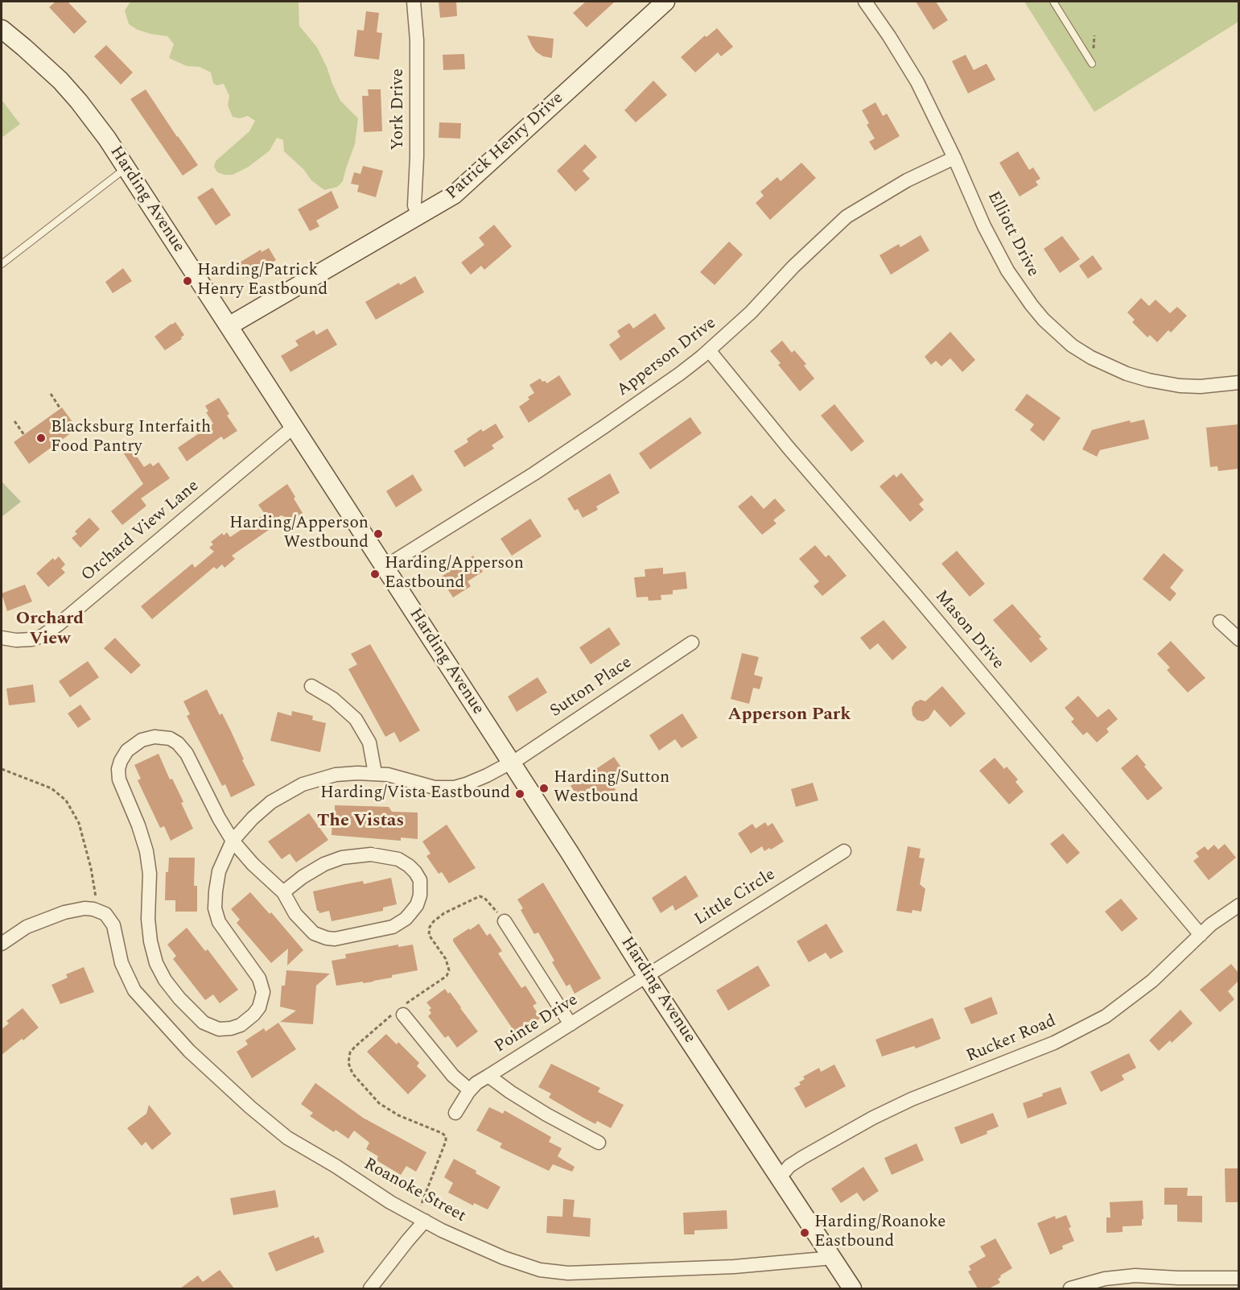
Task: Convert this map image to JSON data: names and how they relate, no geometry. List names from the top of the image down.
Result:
{
  "streets": {
    "main road": ["Patrick Henry Drive", "Harding Avenue"],
    "street": [
      "York Drive",
      "Elliott Drive",
      "Apperson Drive",
      "Orchard View Lane",
      "Mason Drive",
      "Sutton Place",
      "Little Circle",
      "Pointe Drive",
      "Rucker Road",
      "Roanoke Street"
    ]
  },
  "crossings": [
    ["York Drive", "Patrick Henry Drive"],
    ["Patrick Henry Drive", "Harding Avenue"],
    ["Harding Avenue", "Apperson Drive"],
    ["Harding Avenue", "Orchard View Lane"],
    ["Harding Avenue", "Sutton Place"],
    ["Harding Avenue", "Little Circle"],
    ["Harding Avenue", "Pointe Drive"],
    ["Harding Avenue", "Rucker Road"],
    ["Harding Avenue", "Roanoke Street"],
    ["Elliott Drive", "Apperson Drive"],
    ["Apperson Drive", "Mason Drive"],
    ["Mason Drive", "Rucker Road"],
    ["Little Circle", "Pointe Drive"]
  ],
  "districts": ["Orchard View", "Apperson Park", "The Vistas"],
  "places": [
    "Harding/Patrick Henry Eastbound",
    "Blacksburg Interfaith Food Pantry",
    "Harding/Apperson Westbound",
    "Harding/Apperson Eastbound",
    "Harding/Sutton Westbound",
    "Harding/Vista Eastbound",
    "Harding/Roanoke Eastbound"
  ]
}
